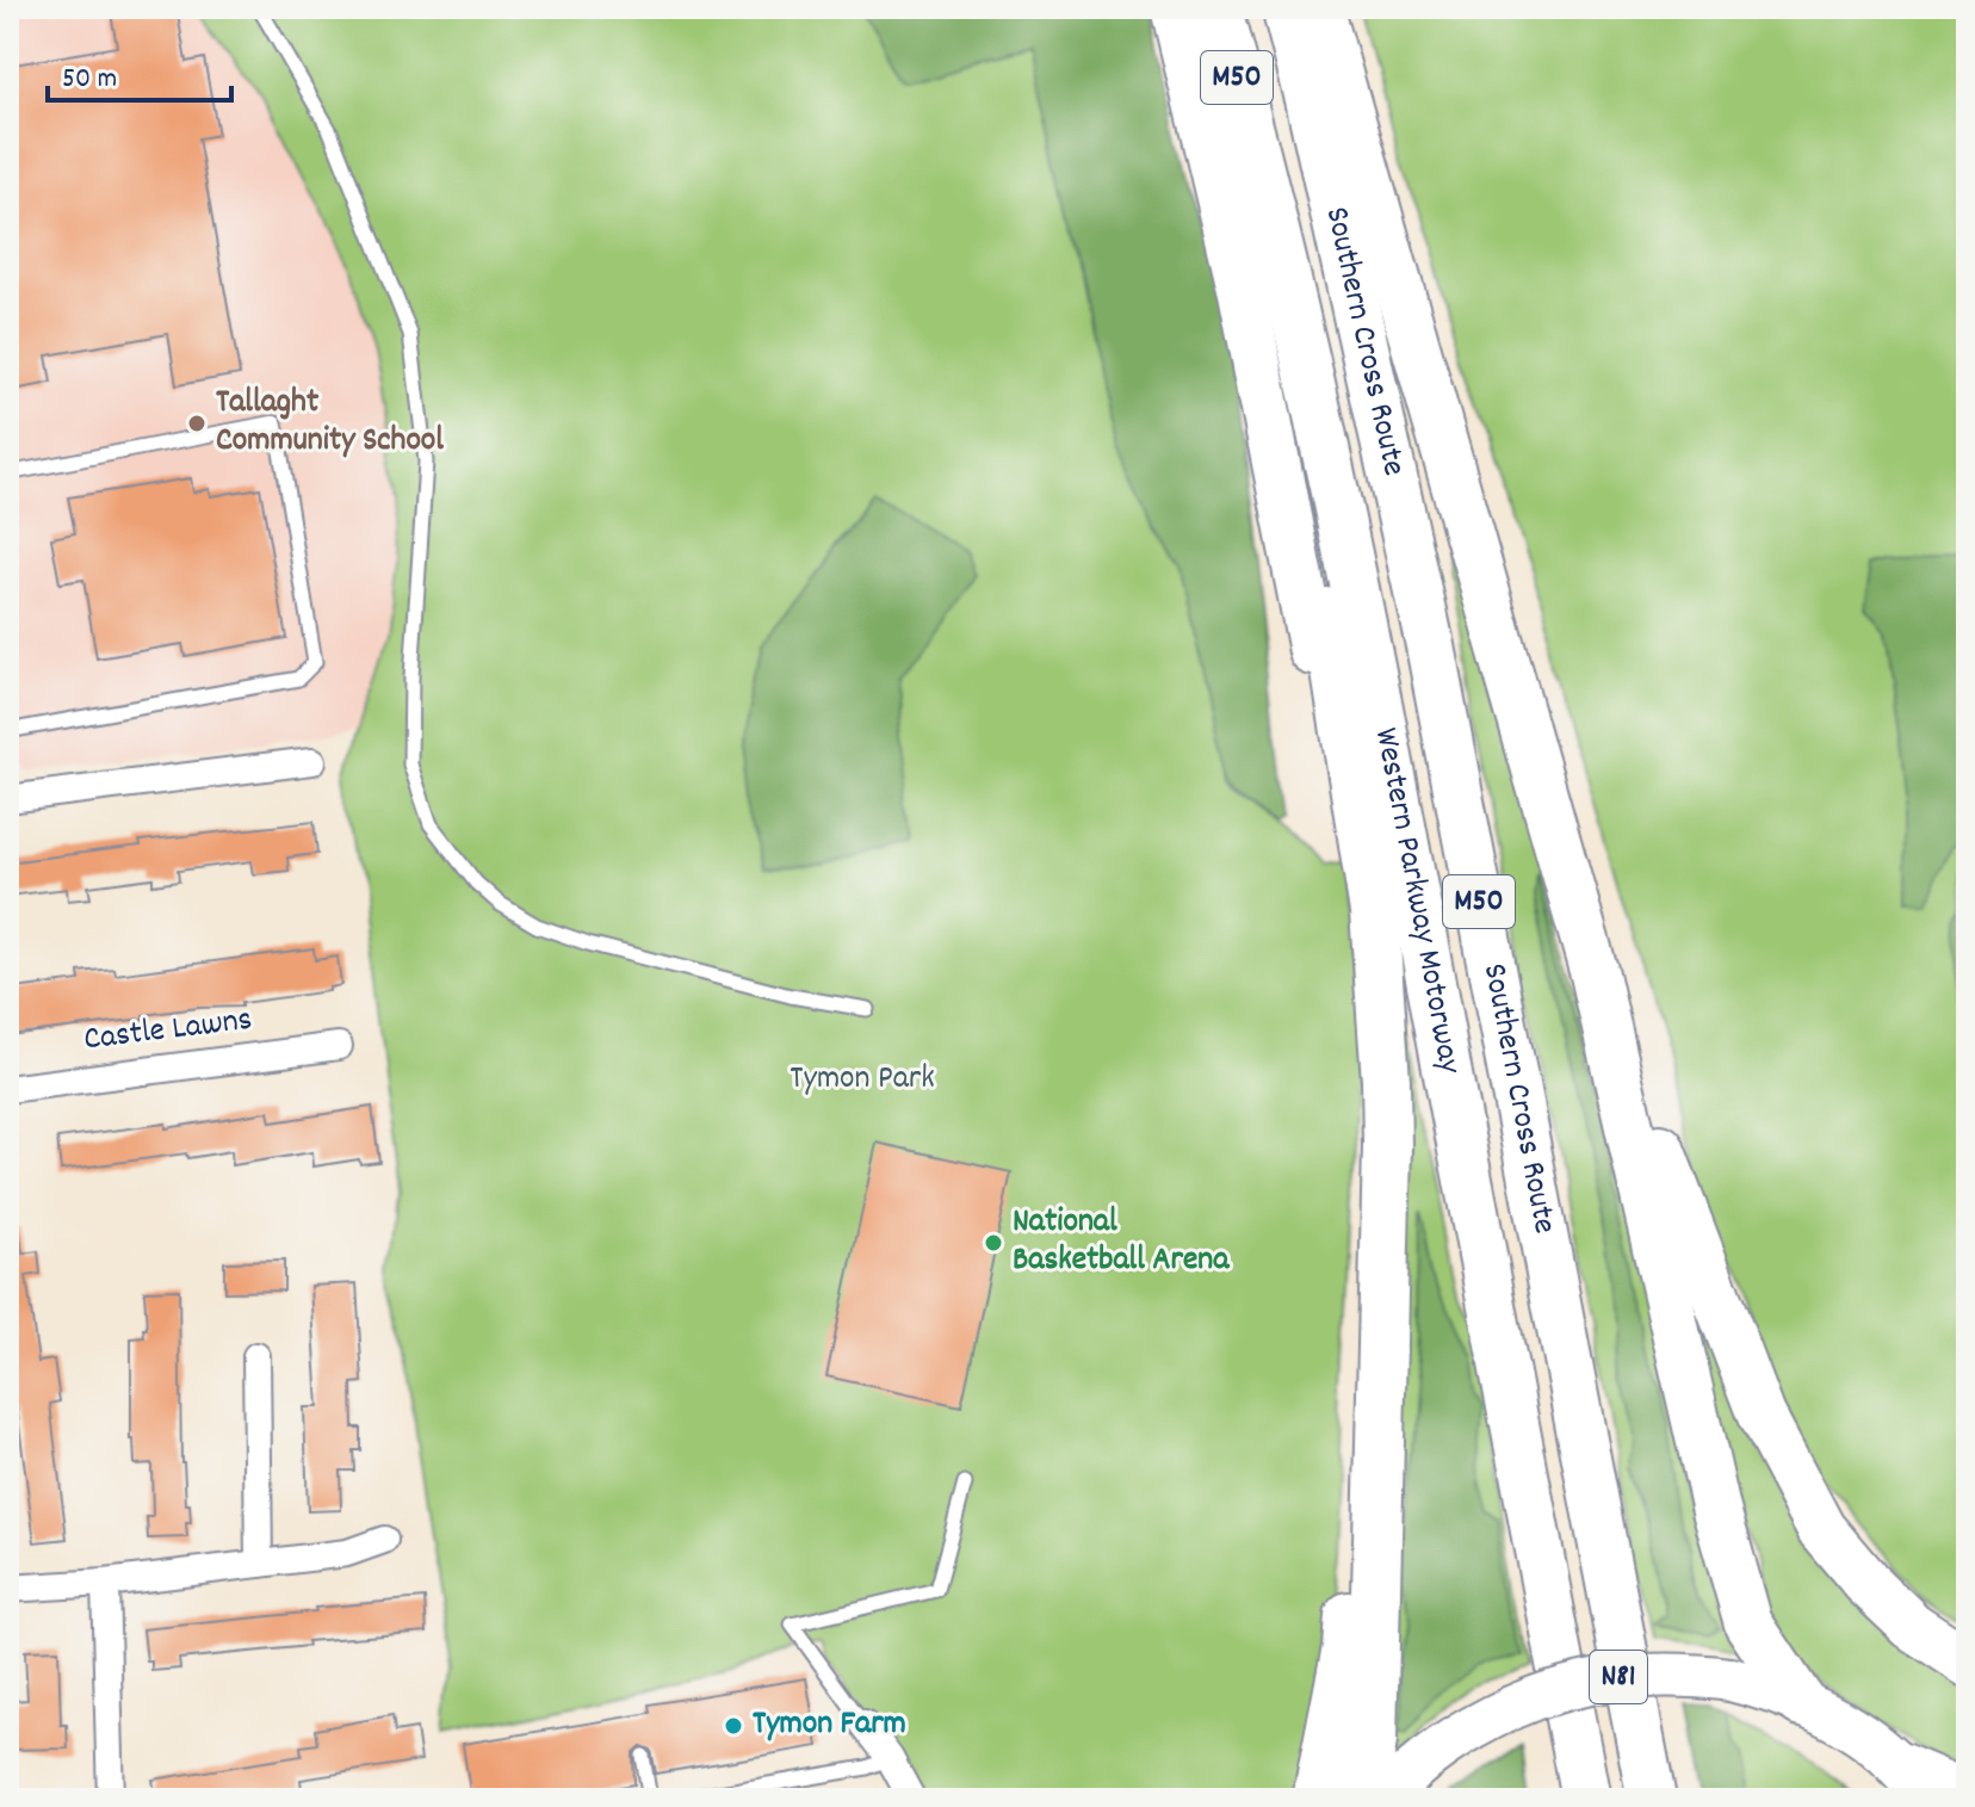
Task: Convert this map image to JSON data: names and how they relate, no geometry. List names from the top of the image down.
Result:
{
  "streets": {
    "highway": ["M50", "Southern Cross Route", "Western Parkway Motorway"],
    "main road": ["N81"],
    "street": ["Castle Lawns"]
  },
  "crossings": [
    ["M50", "Western Parkway Motorway"]
  ],
  "parks": ["Tymon Park"],
  "places": ["Tallaght Community School", "National Basketball Arena", "Tymon Farm"],
  "scale_bar": "50 m"
}
